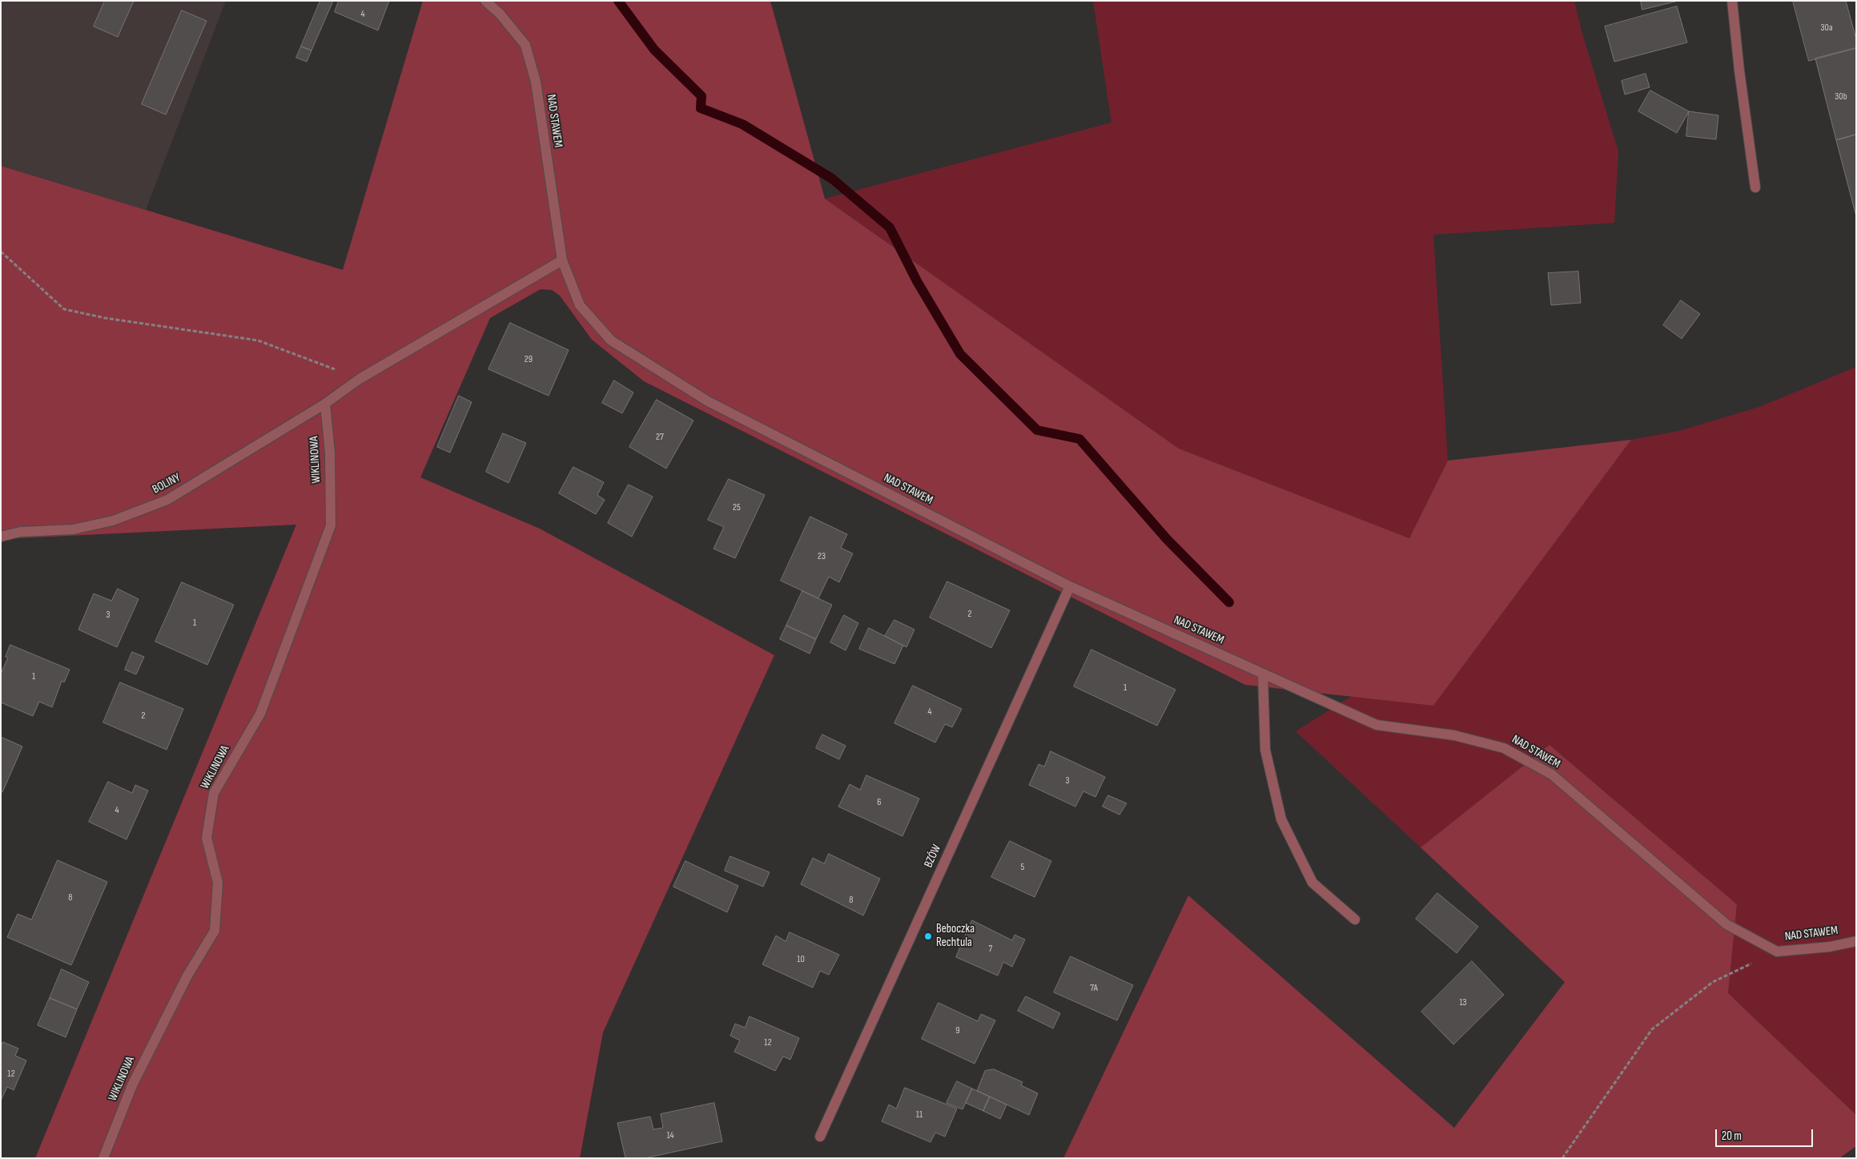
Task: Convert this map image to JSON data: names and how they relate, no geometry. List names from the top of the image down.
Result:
{
  "streets": {
    "street": [
      "NAD STAWEM",
      "WIKLINOWA",
      "BOLINY",
      "BZÓW"
    ]
  },
  "crossings": [
    ["NAD STAWEM", "BZÓW"],
    ["WIKLINOWA", "BOLINY"]
  ],
  "places": ["Beboczka Rechtula"],
  "house_numbers": [
    "4",
    "30a",
    "30b",
    "29",
    "27",
    "25",
    "23",
    "2",
    "3",
    "1",
    "1",
    "1",
    "4",
    "2",
    "3",
    "6",
    "4",
    "5",
    "8",
    "8",
    "7",
    "10",
    "7A",
    "13",
    "9",
    "12",
    "12",
    "11",
    "14"
  ],
  "scale_bar": "20 m"
}
